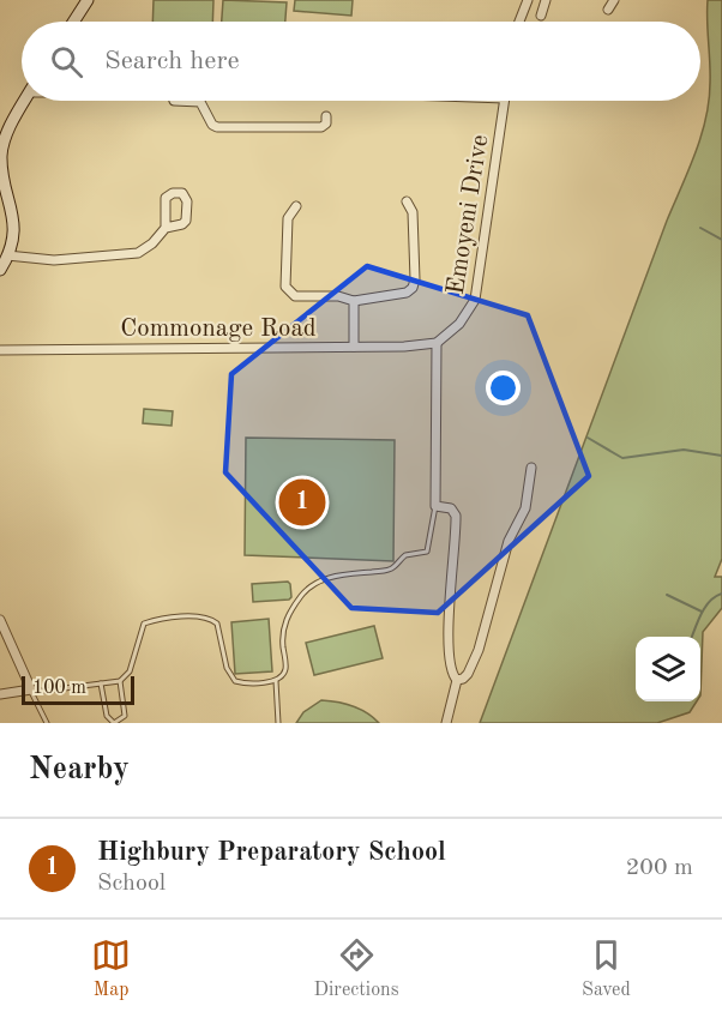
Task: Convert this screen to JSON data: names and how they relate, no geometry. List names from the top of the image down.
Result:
{
  "streets": {
    "street": ["Emoyeni Drive", "Commonage Road"]
  },
  "crossings": [
    ["Emoyeni Drive", "Commonage Road"]
  ],
  "scale_bar": "100 m",
  "page": {
    "search": "Search here",
    "pins": "1",
    "scale": "100 m",
    "heading": "Nearby",
    "list": [
      {
        "mark": "1",
        "name": "Highbury Preparatory School",
        "note": "School",
        "value": "200 m"
      }
    ],
    "nav": ["Map", "Directions", "Saved"]
  }
}
